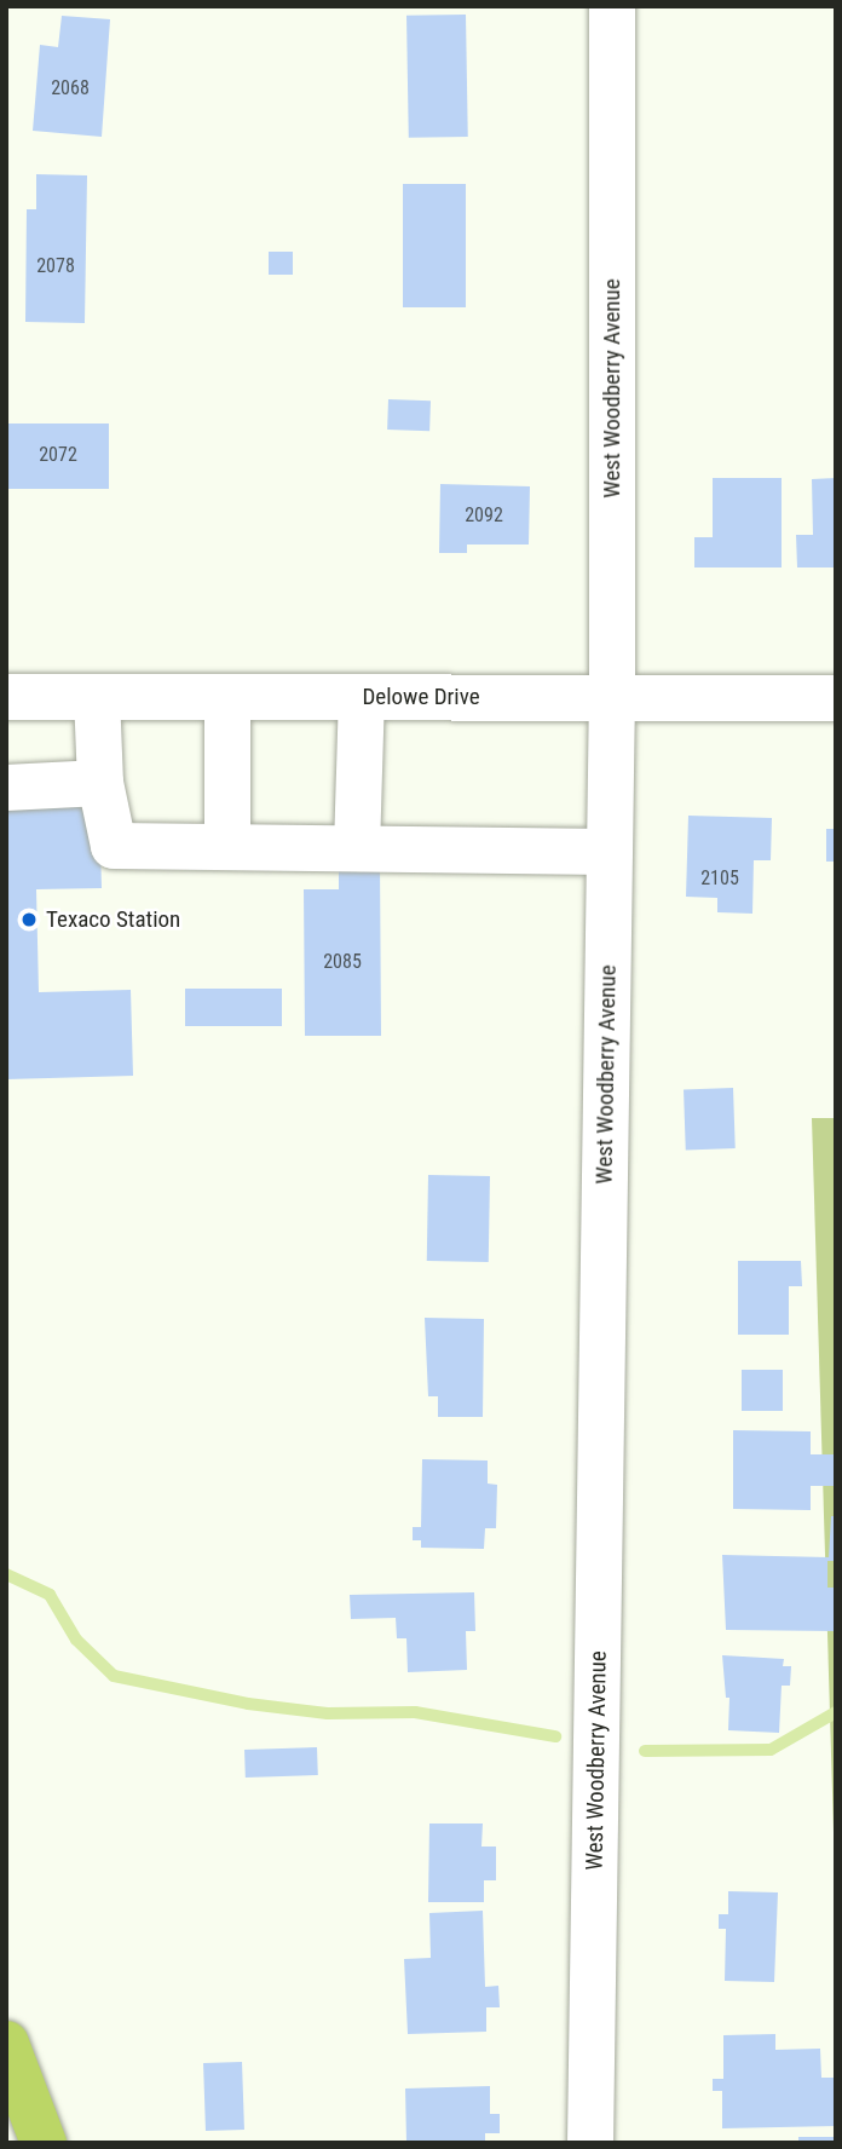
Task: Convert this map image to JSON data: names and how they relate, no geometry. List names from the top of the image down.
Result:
{
  "streets": {
    "street": ["West Woodberry Avenue", "Delowe Drive"]
  },
  "crossings": [
    ["West Woodberry Avenue", "Delowe Drive"]
  ],
  "places": ["Texaco Station"],
  "house_numbers": [
    "2068",
    "2078",
    "2072",
    "2092",
    "2105",
    "2085"
  ]
}
